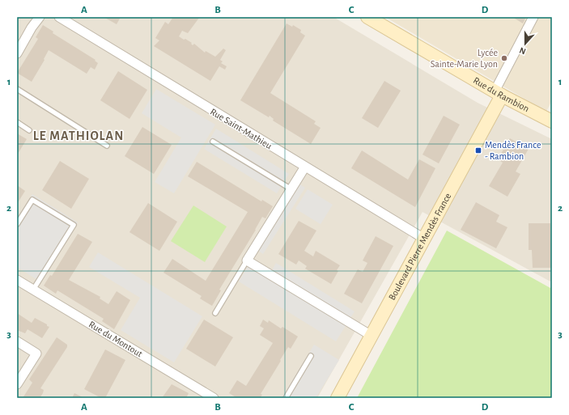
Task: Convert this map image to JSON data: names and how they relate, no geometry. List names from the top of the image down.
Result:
{
  "streets": {
    "street": [
      "Rue du Rambion",
      "Rue Saint-Mathieu",
      "Boulevard Pierre Mendès France",
      "Rue du Montout"
    ]
  },
  "crossings": [
    ["Rue du Rambion", "Boulevard Pierre Mendès France"],
    ["Rue Saint-Mathieu", "Boulevard Pierre Mendès France"]
  ],
  "districts": ["LE MATHIOLAN"],
  "places": {
    "other": ["Lycée Sainte-Marie Lyon"],
    "transit": ["Mendès France - Rambion"]
  },
  "north": "bottom",
  "grid": {
    "columns": [
      "A",
      "B",
      "C",
      "D"
    ],
    "rows": ["1", "2", "3"]
  }
}
